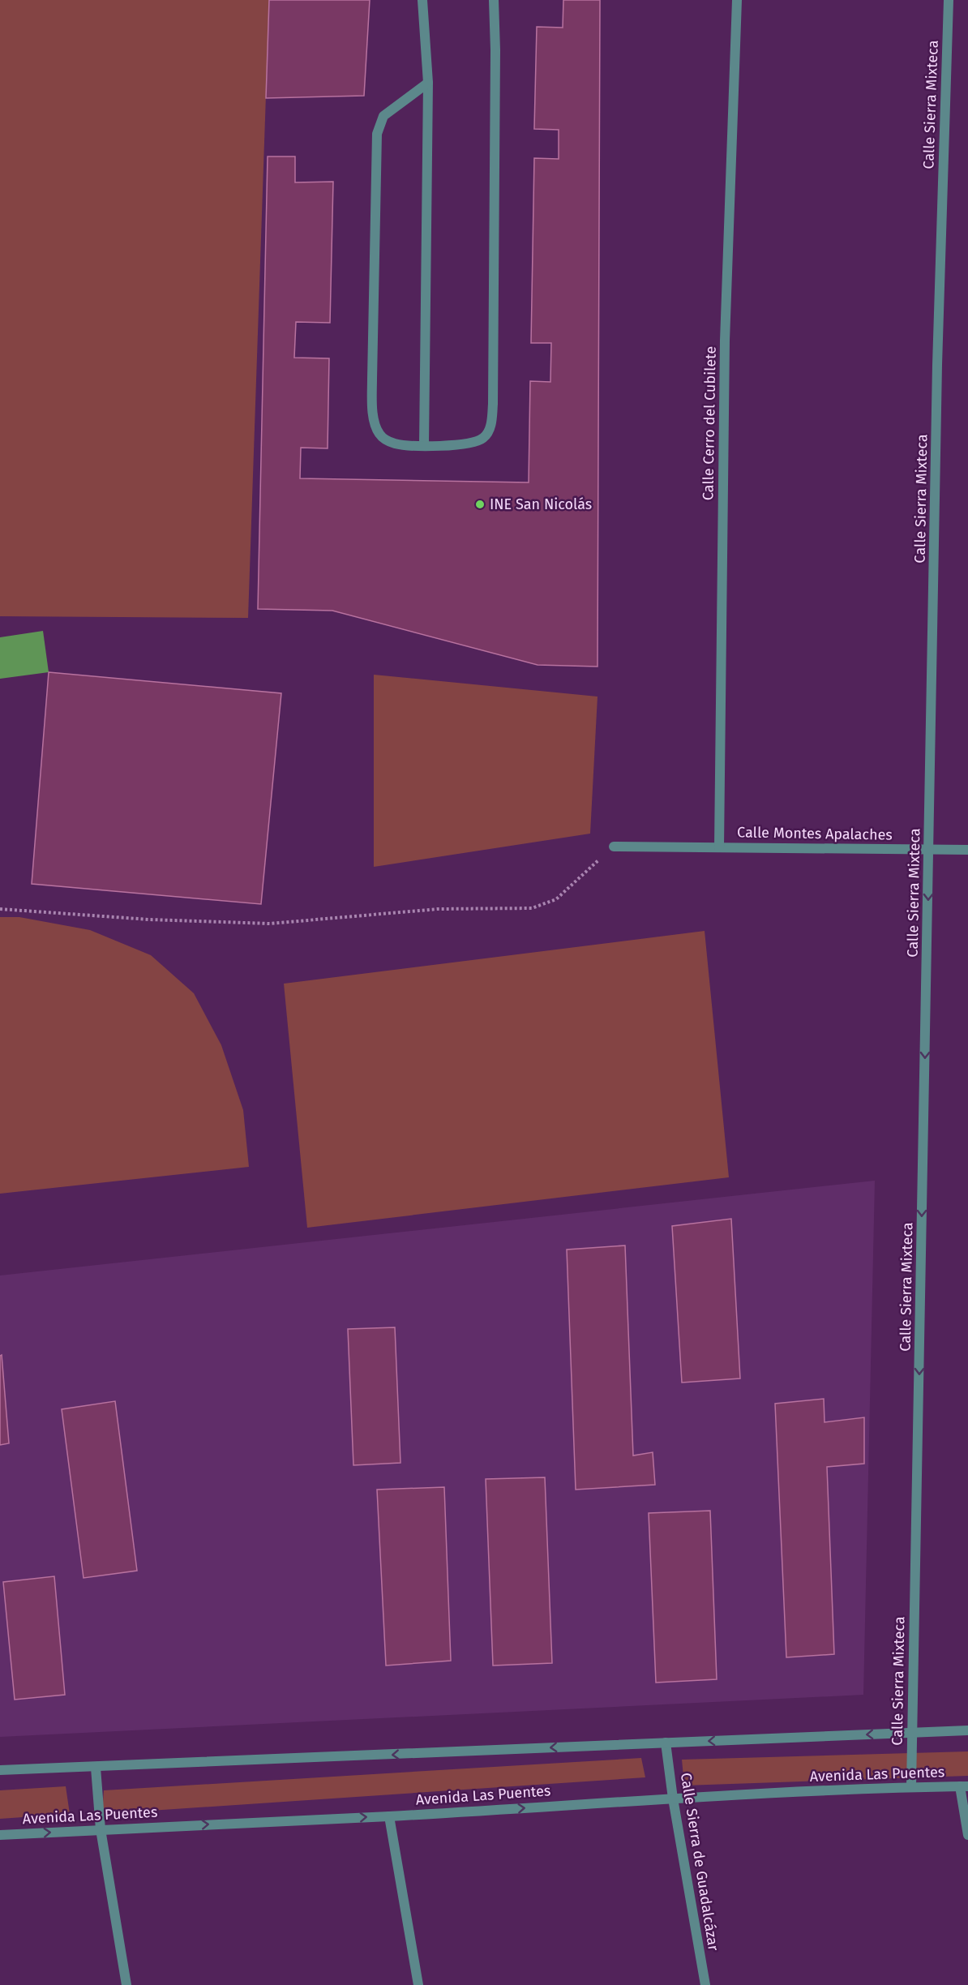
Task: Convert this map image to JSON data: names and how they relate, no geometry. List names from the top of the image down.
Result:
{
  "streets": {
    "street": [
      "Calle Sierra Mixteca",
      "Calle Cerro del Cubilete",
      "Calle Montes Apalaches",
      "Avenida Las Puentes",
      "Calle Sierra de Guadalcázar"
    ]
  },
  "crossings": [
    ["Calle Sierra Mixteca", "Calle Montes Apalaches"],
    ["Calle Sierra Mixteca", "Avenida Las Puentes"],
    ["Calle Cerro del Cubilete", "Calle Montes Apalaches"],
    ["Avenida Las Puentes", "Calle Sierra de Guadalcázar"]
  ],
  "one_way": ["Calle Sierra Mixteca"],
  "places": ["INE San Nicolás"]
}
